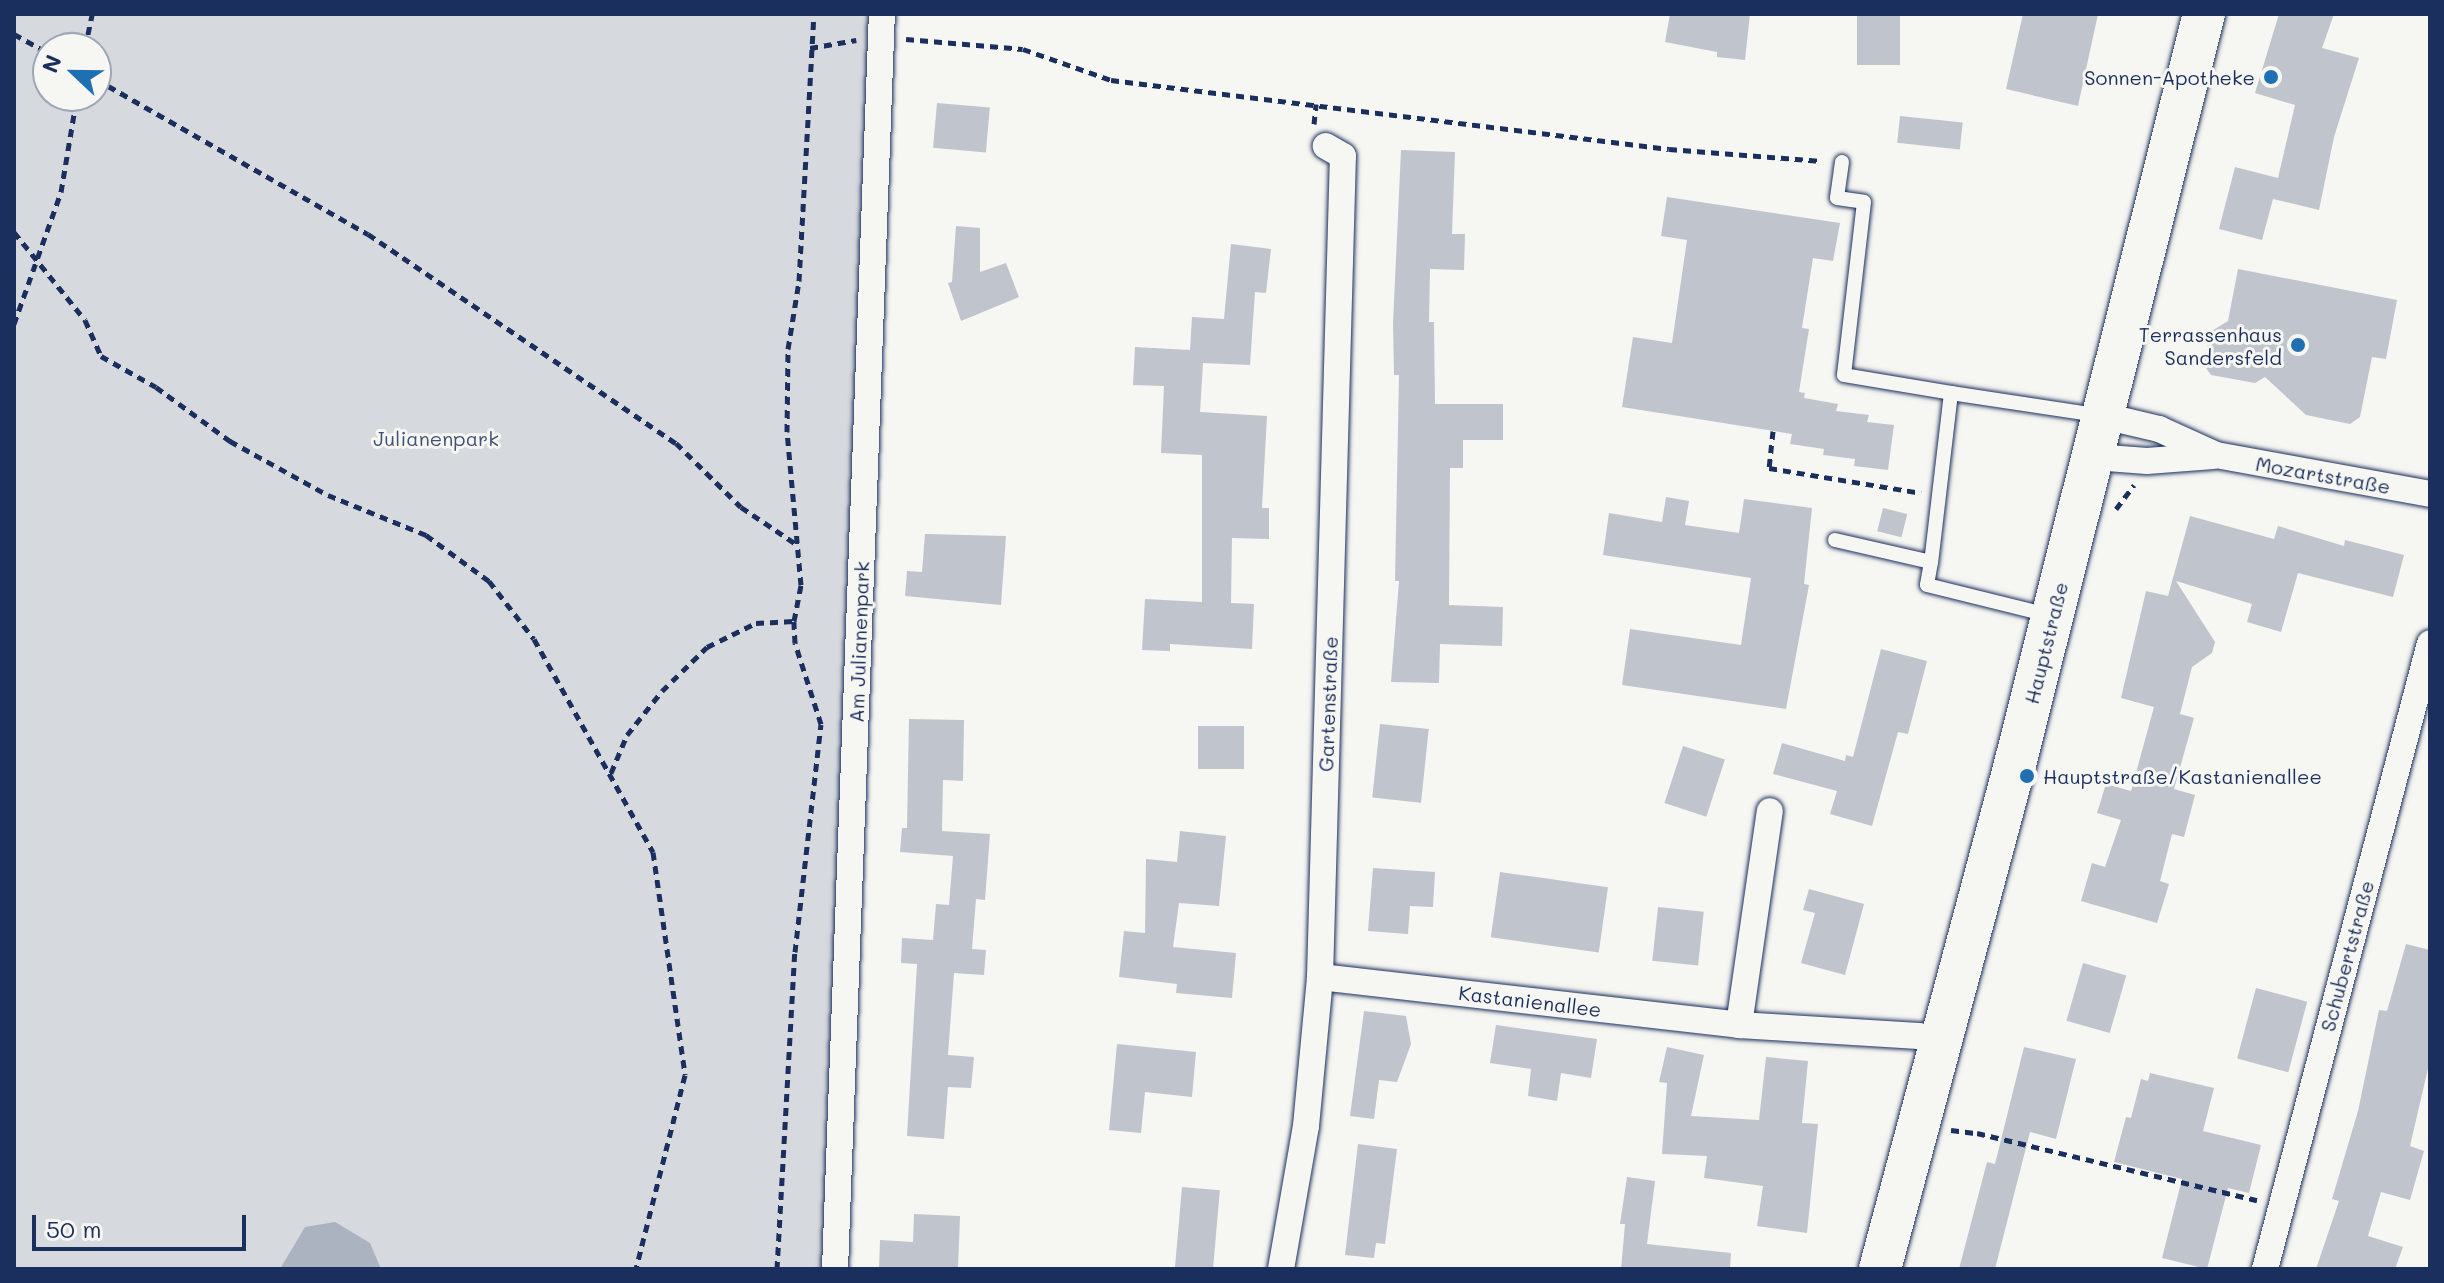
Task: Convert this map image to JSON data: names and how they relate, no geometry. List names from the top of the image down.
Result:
{
  "streets": {
    "main road": ["Hauptstraße"],
    "street": [
      "Mozartstraße",
      "Am Julianenpark",
      "Gartenstraße",
      "Schubertstraße",
      "Kastanienallee"
    ]
  },
  "crossings": [
    ["Mozartstraße", "Hauptstraße"],
    ["Hauptstraße", "Kastanienallee"],
    ["Gartenstraße", "Kastanienallee"]
  ],
  "parks": ["Julianenpark"],
  "places": ["Sonnen-Apotheke", "Terrassenhaus Sandersfeld", "Hauptstraße/Kastanienallee"],
  "scale_bar": "50 m",
  "north": "left"
}
